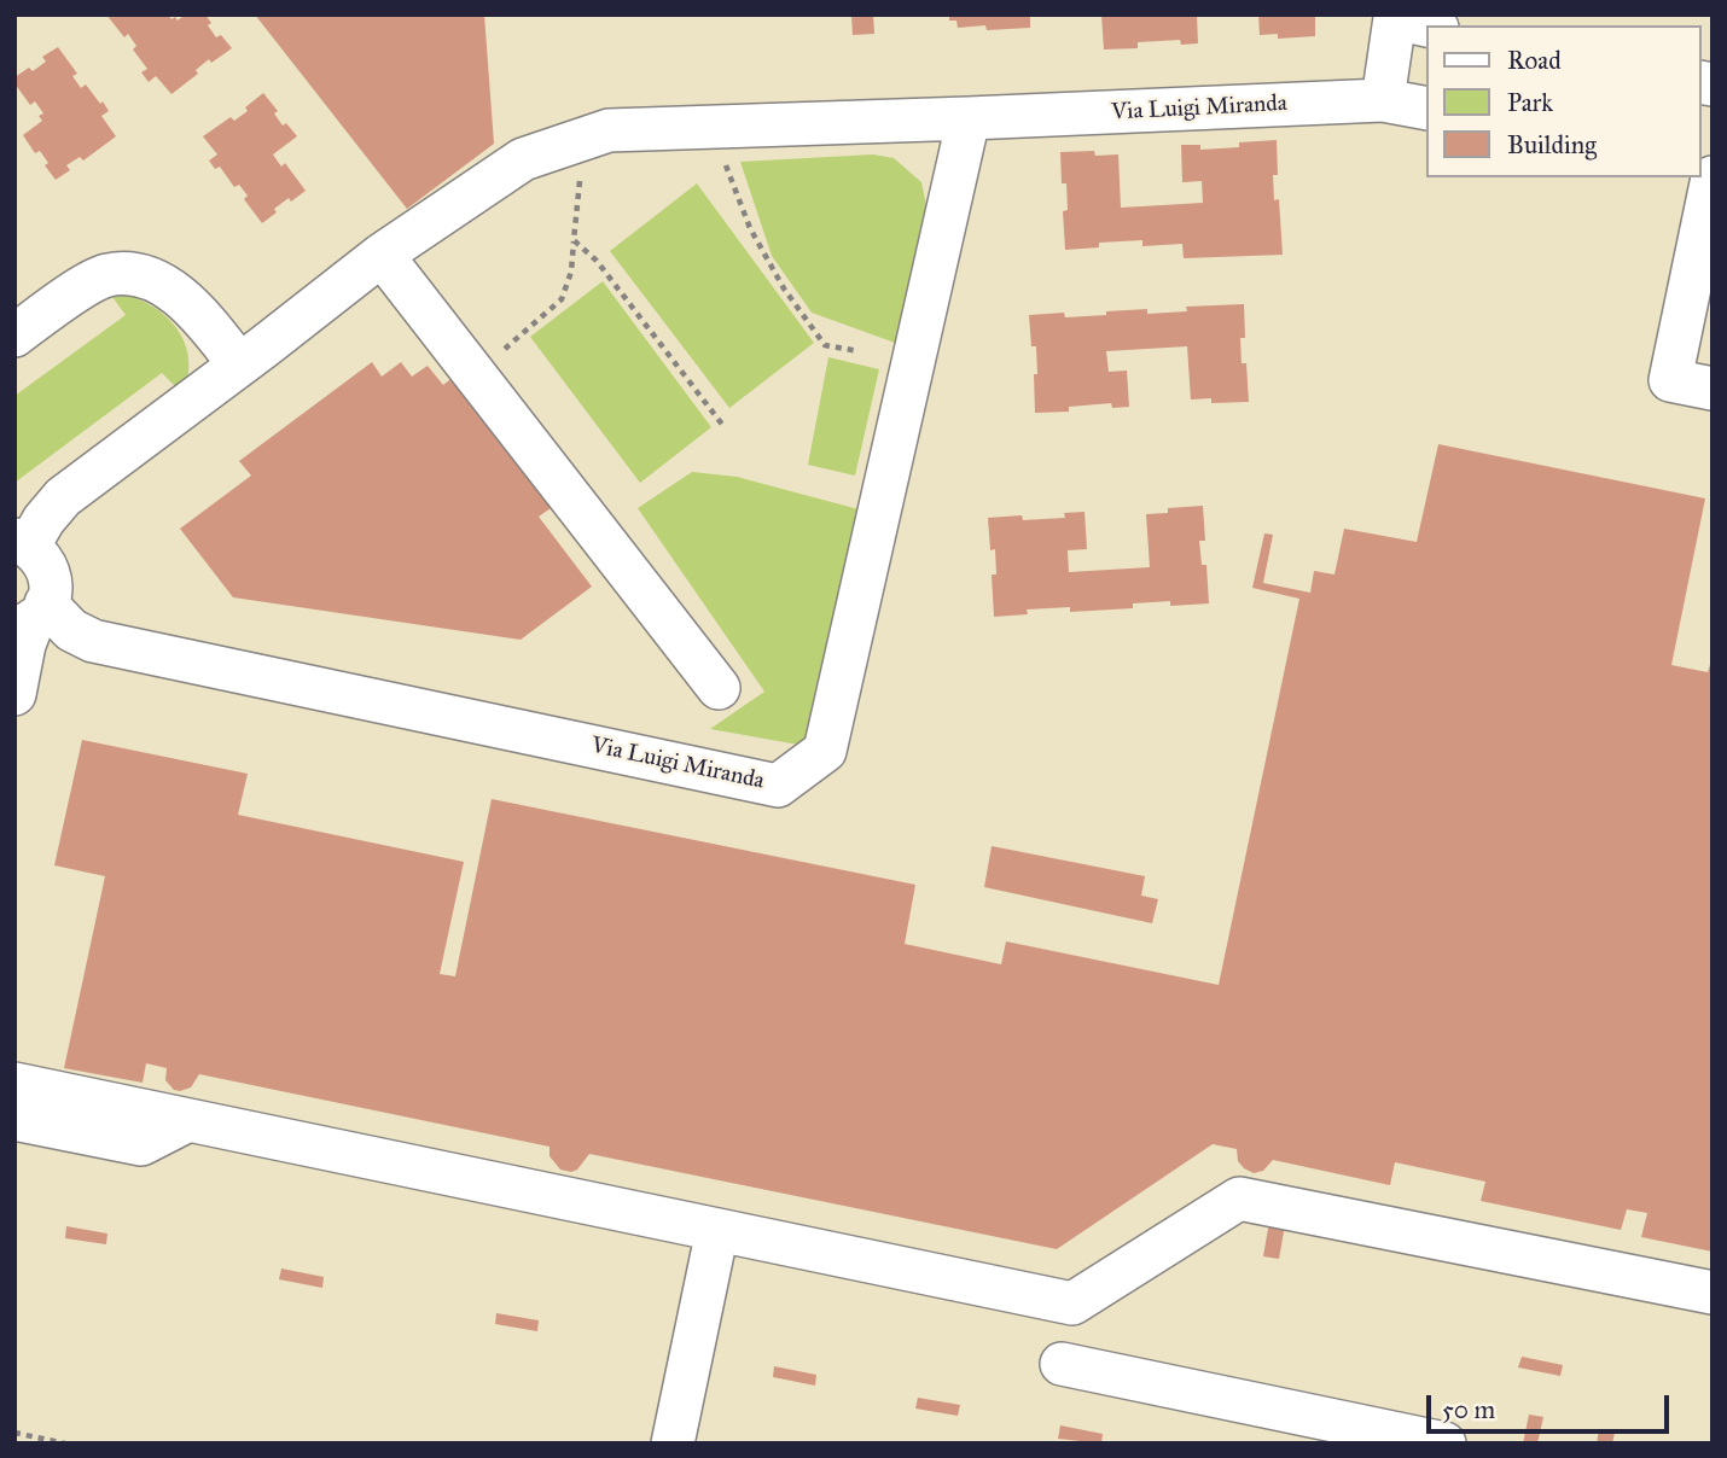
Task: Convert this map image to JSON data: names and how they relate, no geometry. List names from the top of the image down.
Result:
{
  "streets": {
    "street": ["Via Luigi Miranda"]
  },
  "legend": ["Road", "Park", "Building"],
  "scale_bar": "50 m"
}
